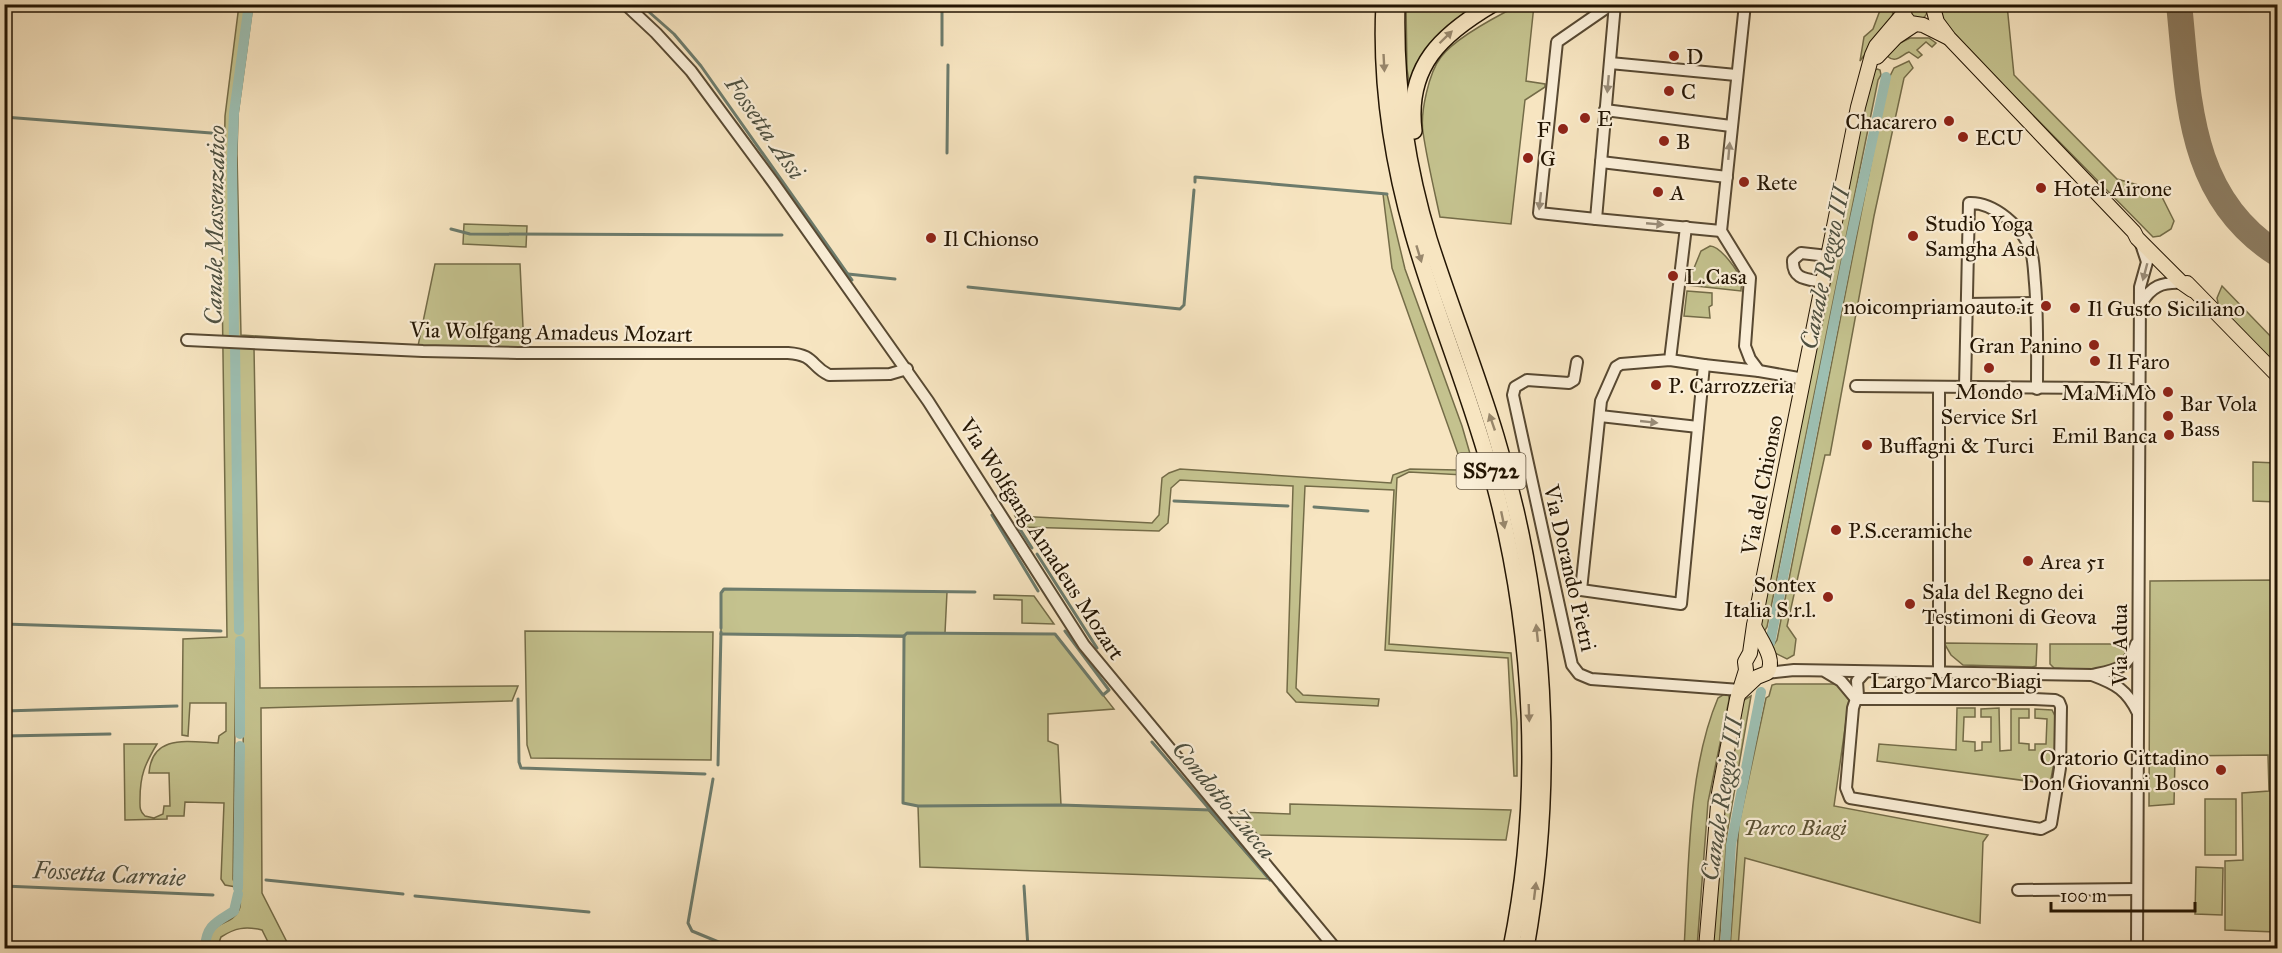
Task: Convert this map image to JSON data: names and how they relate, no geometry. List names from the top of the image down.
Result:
{
  "streets": {
    "highway": ["SS722"],
    "main road": ["Via del Chionso"],
    "street": [
      "Via Wolfgang Amadeus Mozart",
      "Via Dorando Pietri",
      "Via Adua",
      "Largo Marco Biagi"
    ]
  },
  "water": [
    "Fossetta Assi",
    "Canale Massenzatico",
    "Canale Reggio III",
    "Condotto Zucca",
    "Fossetta Carraie"
  ],
  "parks": ["Parco Biagi"],
  "places": [
    "D",
    "C",
    "E",
    "Chacarero",
    "F",
    "ECU",
    "B",
    "G",
    "Rete",
    "Hotel Airone",
    "A",
    "Studio Yoga Samgha Asd",
    "Il Chionso",
    "L.Casa",
    "noicompriamoauto.it",
    "Il Gusto Siciliano",
    "Gran Panino",
    "Il Faro",
    "Mondo Service Srl",
    "P. Carrozzeria",
    "MaMiMò",
    "Bar Vola Bass",
    "Emil Banca",
    "Buffagni & Turci",
    "P.S.ceramiche",
    "Area 51",
    "Sontex Italia S.r.l.",
    "Sala del Regno dei Testimoni di Geova",
    "Oratorio Cittadino Don Giovanni Bosco"
  ],
  "scale_bar": "100 m"
}
